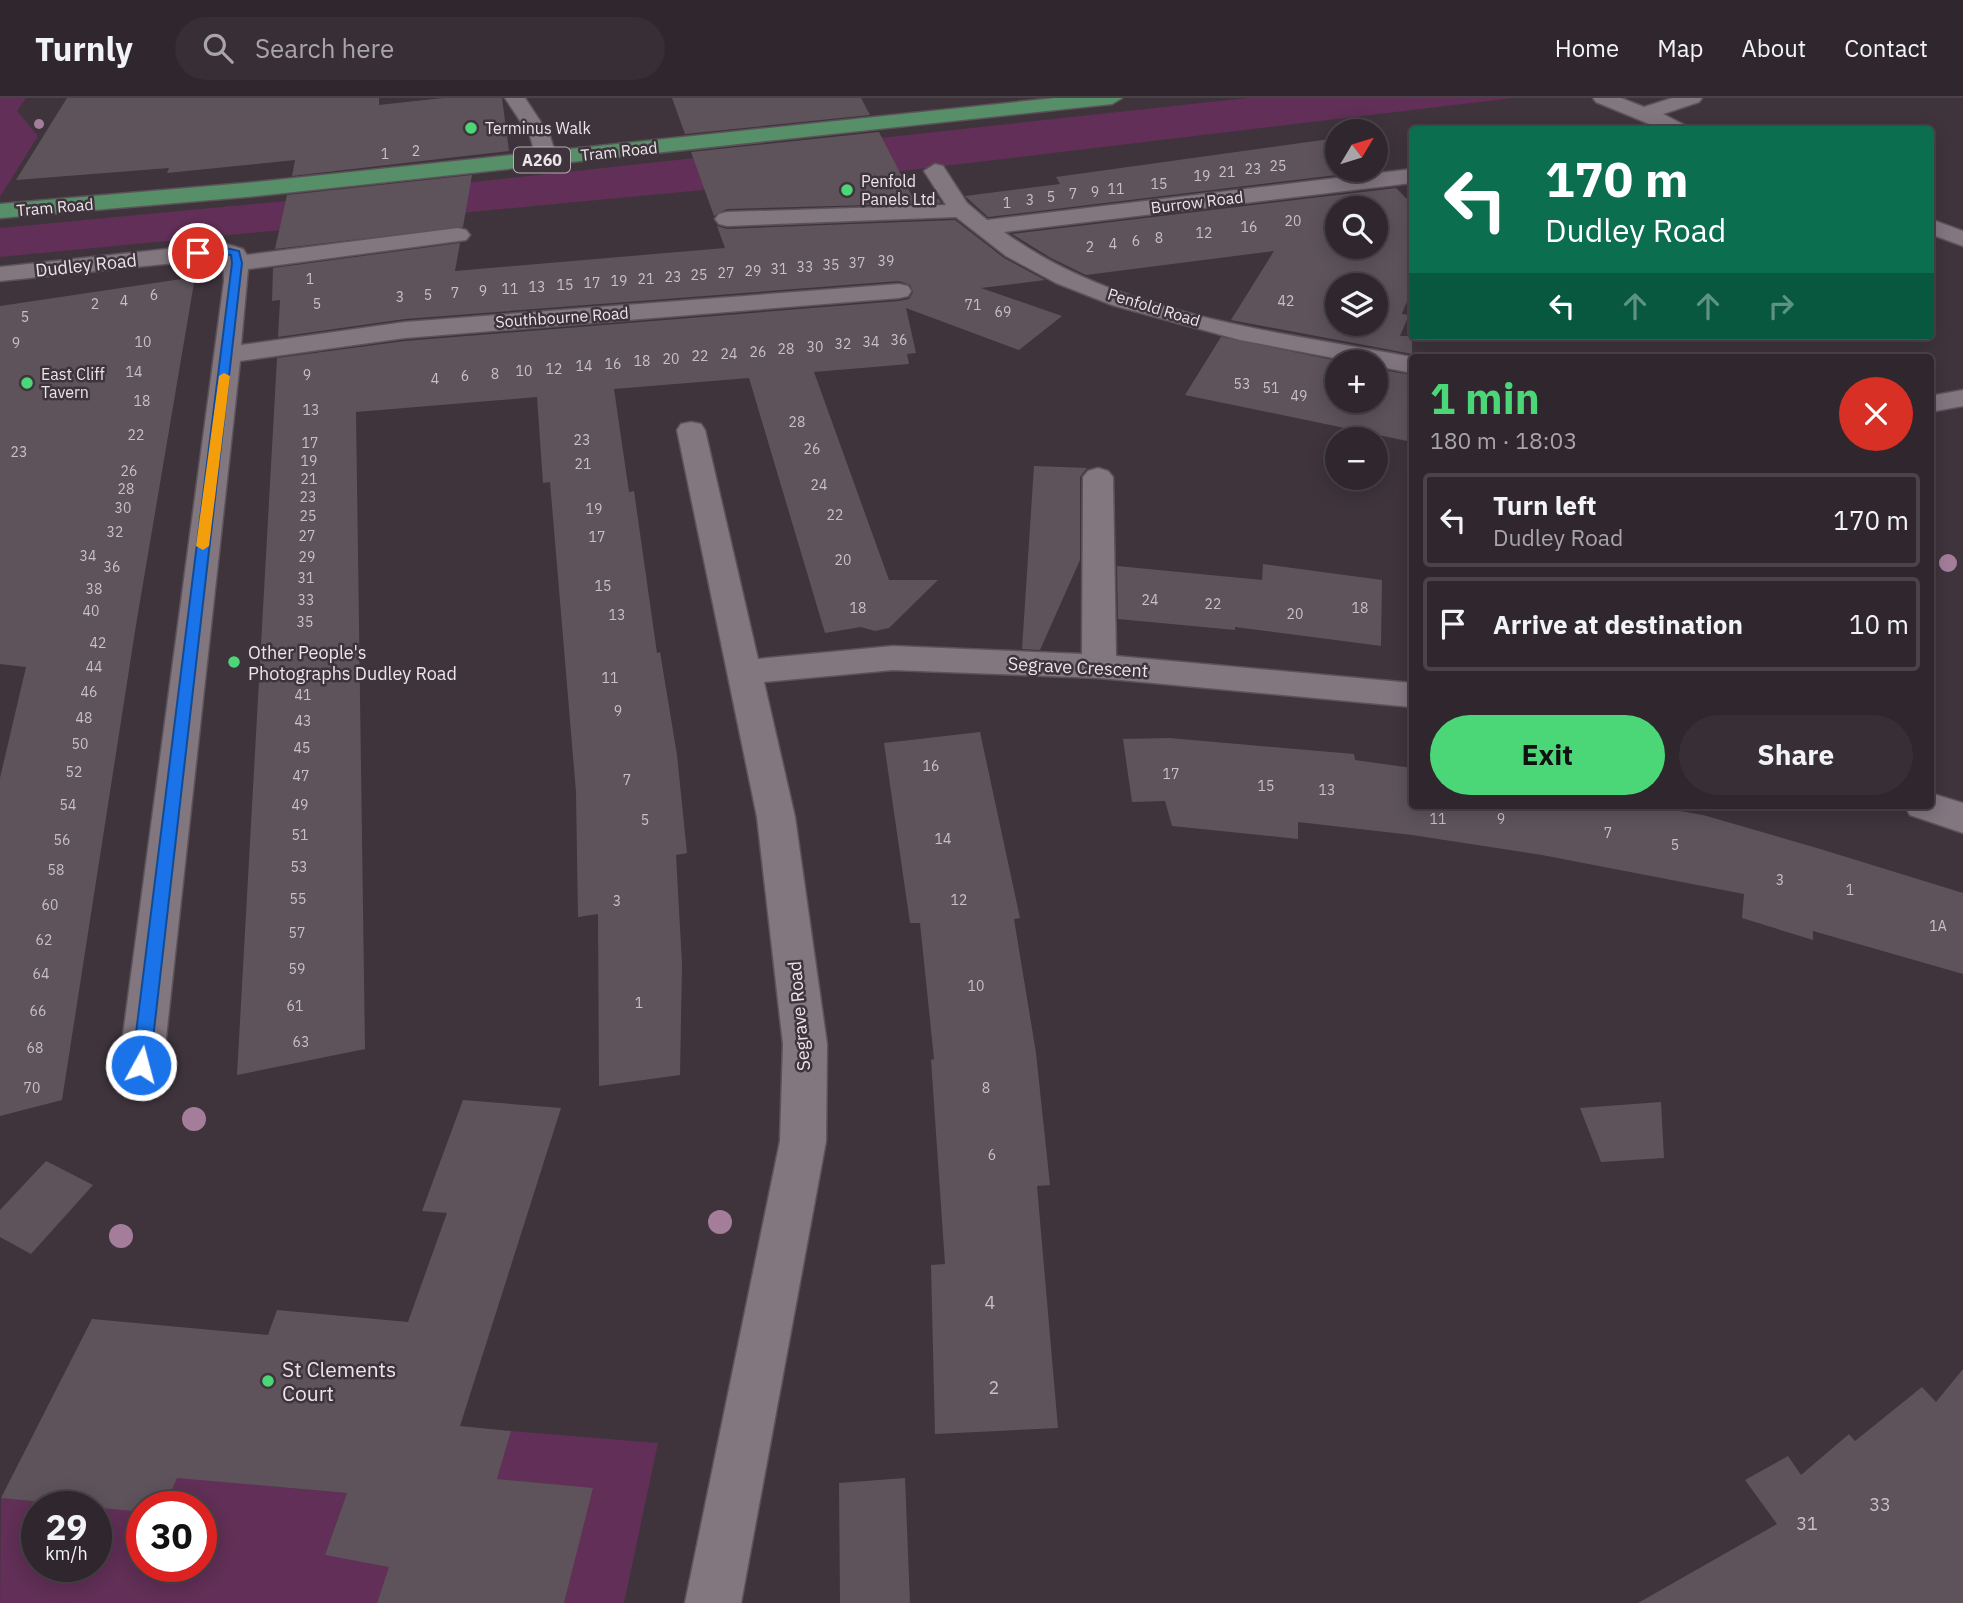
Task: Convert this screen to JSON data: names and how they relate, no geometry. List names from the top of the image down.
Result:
{
  "streets": {
    "main road": ["Tram Road", "A260"],
    "street": [
      "Burrow Road",
      "Dudley Road",
      "Penfold Road",
      "Southbourne Road",
      "Segrave Crescent",
      "Segrave Road"
    ]
  },
  "crossings": [
    ["Burrow Road", "Penfold Road"],
    ["Segrave Crescent", "Segrave Road"]
  ],
  "places": [
    "Terminus Walk",
    "Penfold Panels Ltd",
    "East Cliff Tavern",
    "Other People's Photographs Dudley Road",
    "St Clements Court"
  ],
  "house_numbers": [
    "2",
    "1",
    "25",
    "23",
    "21",
    "19",
    "15",
    "11",
    "9",
    "7",
    "5",
    "3",
    "1",
    "20",
    "16",
    "12",
    "8",
    "6",
    "4",
    "2",
    "39",
    "37",
    "35",
    "33",
    "31",
    "29",
    "27",
    "25",
    "23",
    "1",
    "21",
    "19",
    "17",
    "15",
    "13",
    "11",
    "9",
    "7",
    "6",
    "5",
    "3",
    "4",
    "42",
    "2",
    "5",
    "71",
    "69",
    "5",
    "36",
    "10",
    "34",
    "9",
    "32",
    "30",
    "28",
    "26",
    "24",
    "22",
    "20",
    "18",
    "16",
    "14",
    "12",
    "10",
    "14",
    "8",
    "9",
    "6",
    "4",
    "53",
    "51",
    "49",
    "18",
    "13",
    "28",
    "22",
    "23",
    "17",
    "26",
    "23",
    "19",
    "21",
    "26",
    "21",
    "24",
    "28",
    "23",
    "30",
    "19",
    "22",
    "25",
    "32",
    "27",
    "17",
    "34",
    "29",
    "20",
    "36",
    "31",
    "15",
    "38",
    "33",
    "24",
    "22",
    "18",
    "18",
    "40",
    "20",
    "13",
    "35",
    "42",
    "44",
    "11",
    "46",
    "41",
    "9",
    "48",
    "43",
    "50",
    "45",
    "16",
    "52",
    "17",
    "47",
    "7",
    "15",
    "13",
    "54",
    "49",
    "11",
    "9",
    "5",
    "7",
    "51",
    "14",
    "56",
    "5",
    "53",
    "58",
    "3",
    "1",
    "55",
    "12",
    "3",
    "60",
    "1A",
    "57",
    "62",
    "59",
    "64",
    "10",
    "1",
    "61",
    "66",
    "63",
    "68",
    "70",
    "8",
    "6",
    "4",
    "2",
    "33",
    "31"
  ],
  "north": "top right",
  "page": {
    "header": "Turnly",
    "search": "Search here",
    "nav": [
      "Home",
      "Map",
      "About",
      "Contact"
    ],
    "map_buttons": ["+", "−"],
    "turn": ["170 m", "Dudley Road"],
    "heading": ["1 min", "180 m · 18:03"],
    "list": [
      {
        "name": "Turn left",
        "note": "Dudley Road",
        "value": "170 m"
      },
      {
        "name": "Arrive at destination",
        "value": "10 m"
      }
    ],
    "buttons": ["Exit", "Share"],
    "speed": "29 km/h",
    "limit": "30"
  }
}
